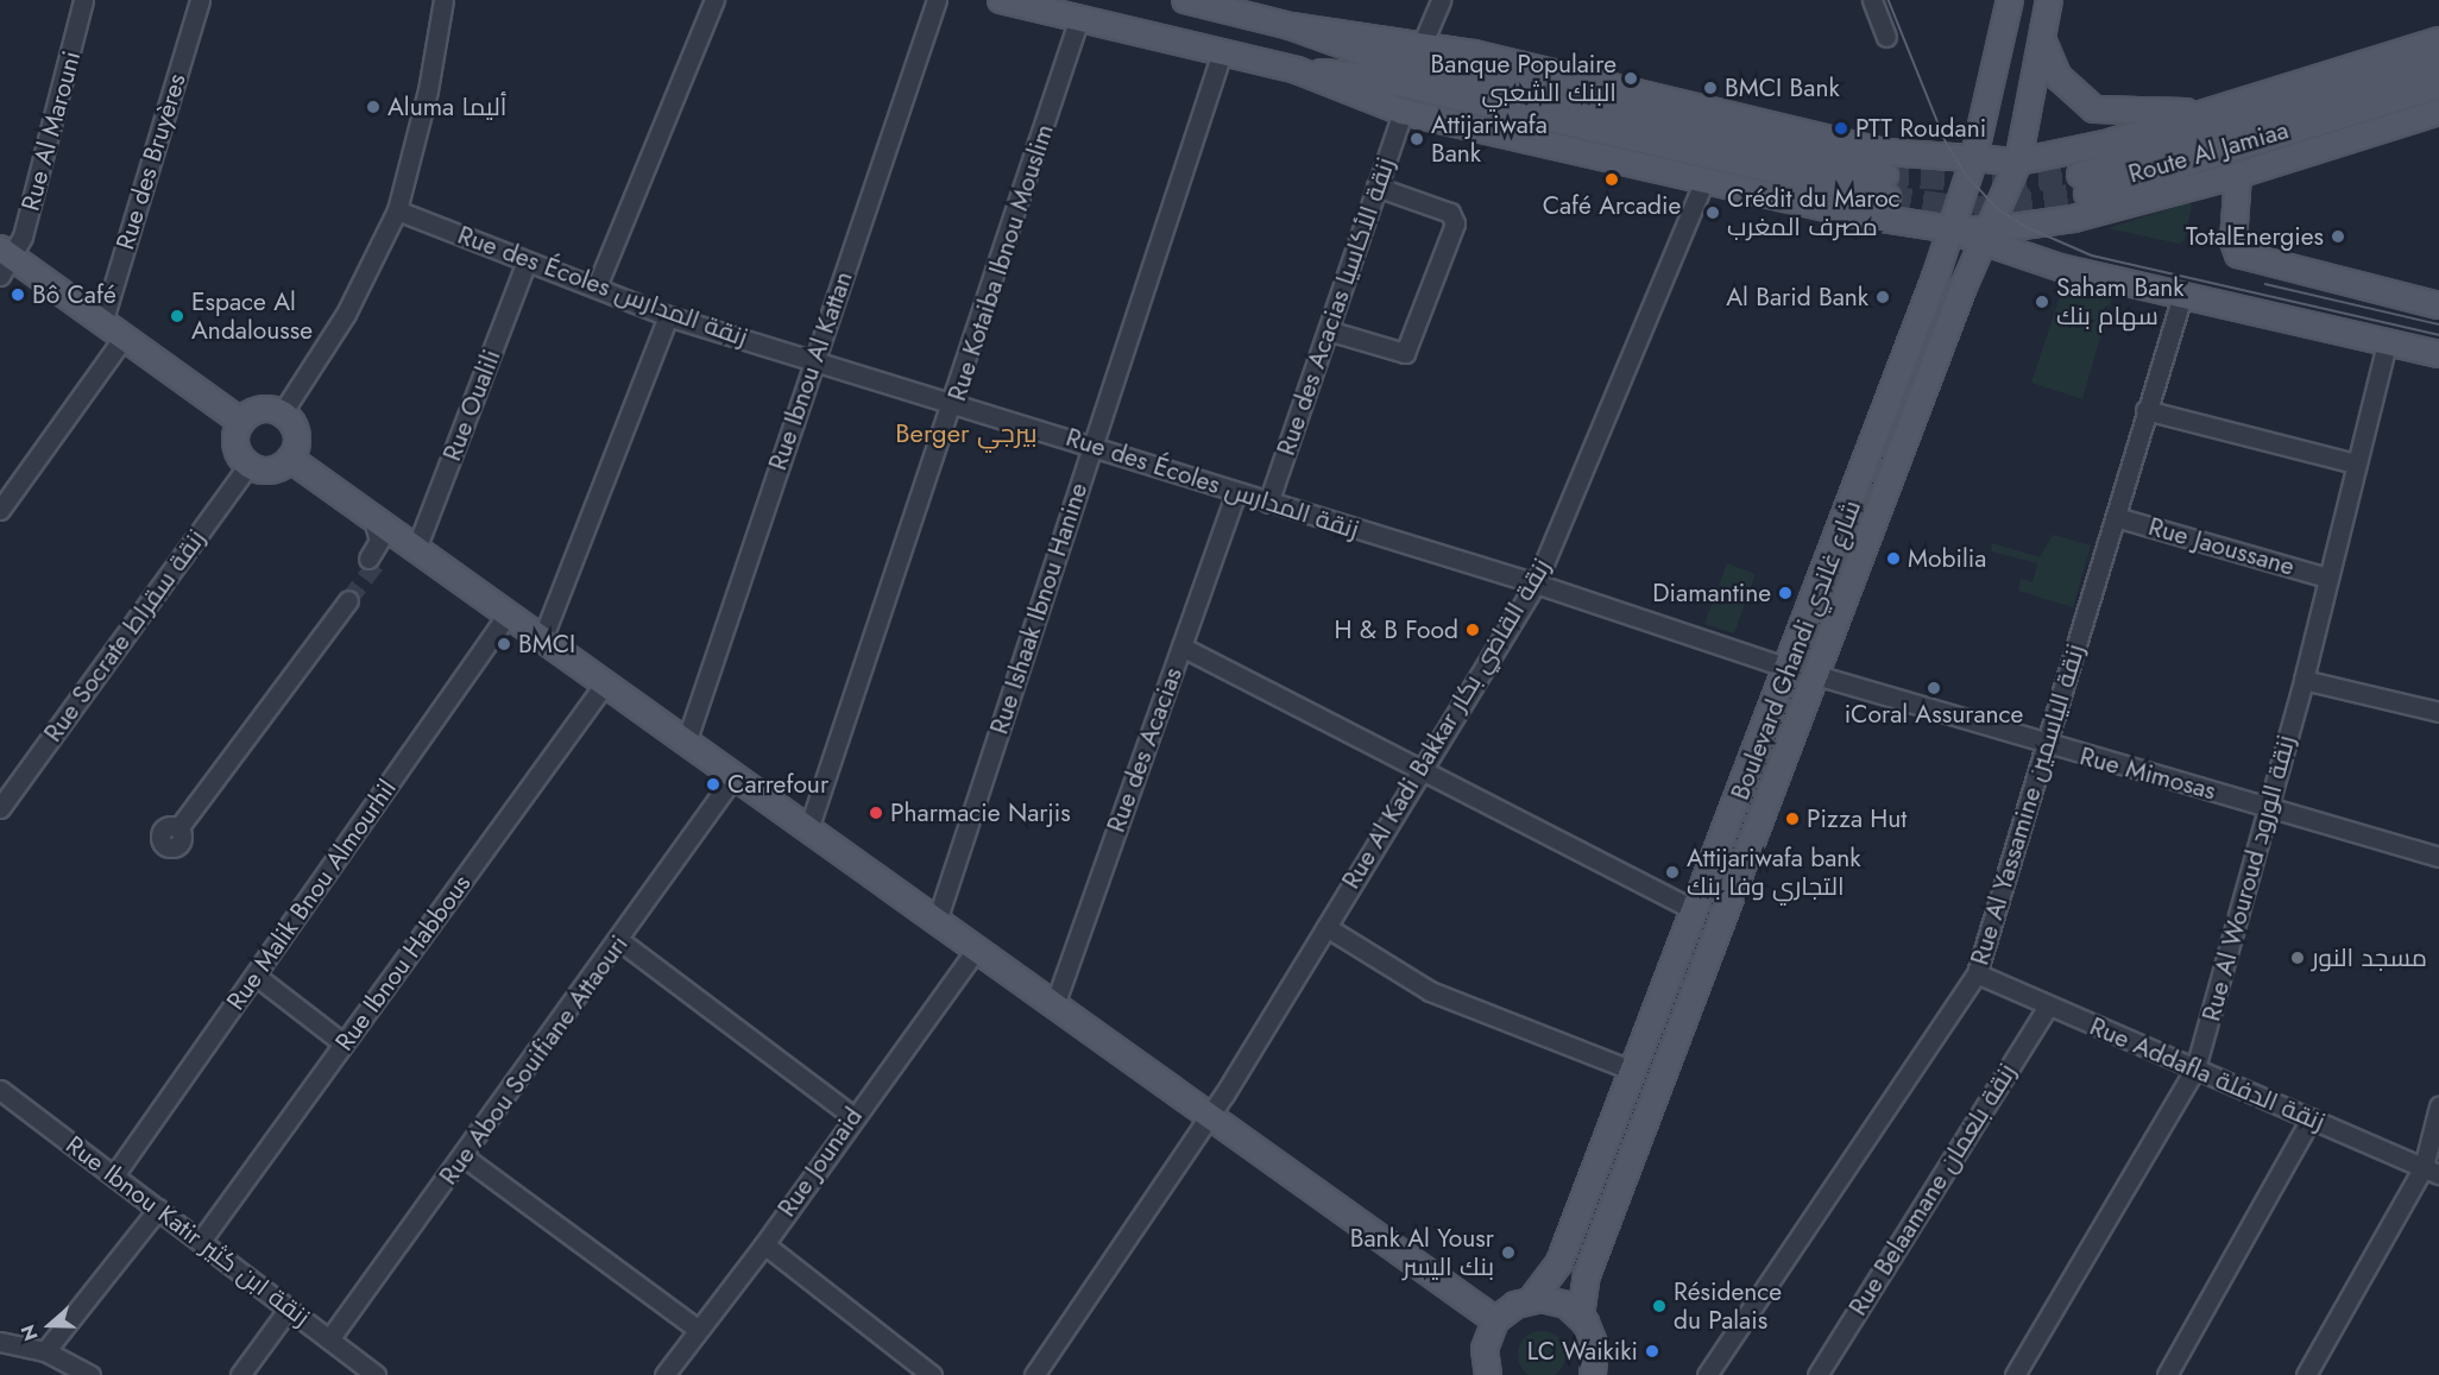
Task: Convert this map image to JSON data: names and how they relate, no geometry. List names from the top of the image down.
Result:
{
  "streets": {
    "main road": ["Route Al Jamiaa", "Boulevard Ghandi شارع غاندي"],
    "street": [
      "Rue Al Marouni",
      "Rue des Bruyères",
      "Rue Kotaiba Ibnou Mouslim",
      "Rue des Écoles زنقة المدارس",
      "Rue des Acacias زنقة الأكاسيا",
      "Rue Ibnou Al Kattan",
      "Rue Oualili",
      "Rue Jaoussane",
      "Rue Ishaak Ibnou Hanine",
      "Rue Socrate زنقة سقراط",
      "Rue Al Kadi Bakkar زنقة القاضي بكار",
      "Rue des Acacias",
      "Rue Mimosas",
      "Rue Al Yassamine زنقة الياسمين",
      "Rue Al Wouroud زنقة الورود",
      "Rue Malik Bnou Almourhil",
      "Rue Ibnou Habbous",
      "Rue Abou Souifiane Attaouri",
      "Rue Addafla زنقة الدفلة",
      "Rue Jounaid",
      "Rue Belaamane زنقة بلعمان",
      "Rue Ibnou Katir زنقة ابن كثير"
    ]
  },
  "crossings": [
    ["Route Al Jamiaa", "Boulevard Ghandi شارع غاندي"],
    ["Rue Kotaiba Ibnou Mouslim", "Rue des Écoles زنقة المدارس"],
    ["Rue des Écoles زنقة المدارس", "Rue des Acacias زنقة الأكاسيا"],
    ["Rue des Écoles زنقة المدارس", "Rue Ibnou Al Kattan"],
    ["Rue des Écoles زنقة المدارس", "Rue Oualili"],
    ["Rue des Écoles زنقة المدارس", "Rue Ishaak Ibnou Hanine"],
    ["Rue des Écoles زنقة المدارس", "Boulevard Ghandi شارع غاندي"],
    ["Rue des Écoles زنقة المدارس", "Rue Al Kadi Bakkar زنقة القاضي بكار"],
    ["Rue des Écoles زنقة المدارس", "Rue des Acacias"],
    ["Rue Jaoussane", "Rue Al Yassamine زنقة الياسمين"],
    ["Rue Jaoussane", "Rue Al Wouroud زنقة الورود"],
    ["Boulevard Ghandi شارع غاندي", "Rue Mimosas"],
    ["Rue Mimosas", "Rue Al Yassamine زنقة الياسمين"],
    ["Rue Mimosas", "Rue Al Wouroud زنقة الورود"],
    ["Rue Al Yassamine زنقة الياسمين", "Rue Addafla زنقة الدفلة"],
    ["Rue Al Wouroud زنقة الورود", "Rue Addafla زنقة الدفلة"],
    ["Rue Malik Bnou Almourhil", "Rue Ibnou Katir زنقة ابن كثير"],
    ["Rue Ibnou Habbous", "Rue Ibnou Katir زنقة ابن كثير"],
    ["Rue Abou Souifiane Attaouri", "Rue Ibnou Katir زنقة ابن كثير"],
    ["Rue Addafla زنقة الدفلة", "Rue Belaamane زنقة بلعمان"]
  ],
  "districts": ["Berger بيرجي"],
  "places": [
    "Banque Populaire البنك الشعبي",
    "BMCI Bank",
    "Aluma أليما",
    "PTT Roudani",
    "Attijariwafa Bank",
    "Café Arcadie",
    "Crédit du Maroc مصرف المغرب",
    "TotalEnergies",
    "Bô Café",
    "Al Barid Bank",
    "Saham Bank سهام بنك",
    "Espace Al Andalousse",
    "Mobilia",
    "Diamantine",
    "H & B Food",
    "BMCI",
    "iCoral Assurance",
    "Carrefour",
    "Pharmacie Narjis",
    "Pizza Hut",
    "Attijariwafa bank التجاري وفا بنك",
    "مسجد النور",
    "Bank Al Yousr بنك اليسر",
    "Résidence du Palais",
    "LC Waikiki"
  ],
  "north": "left"
}
